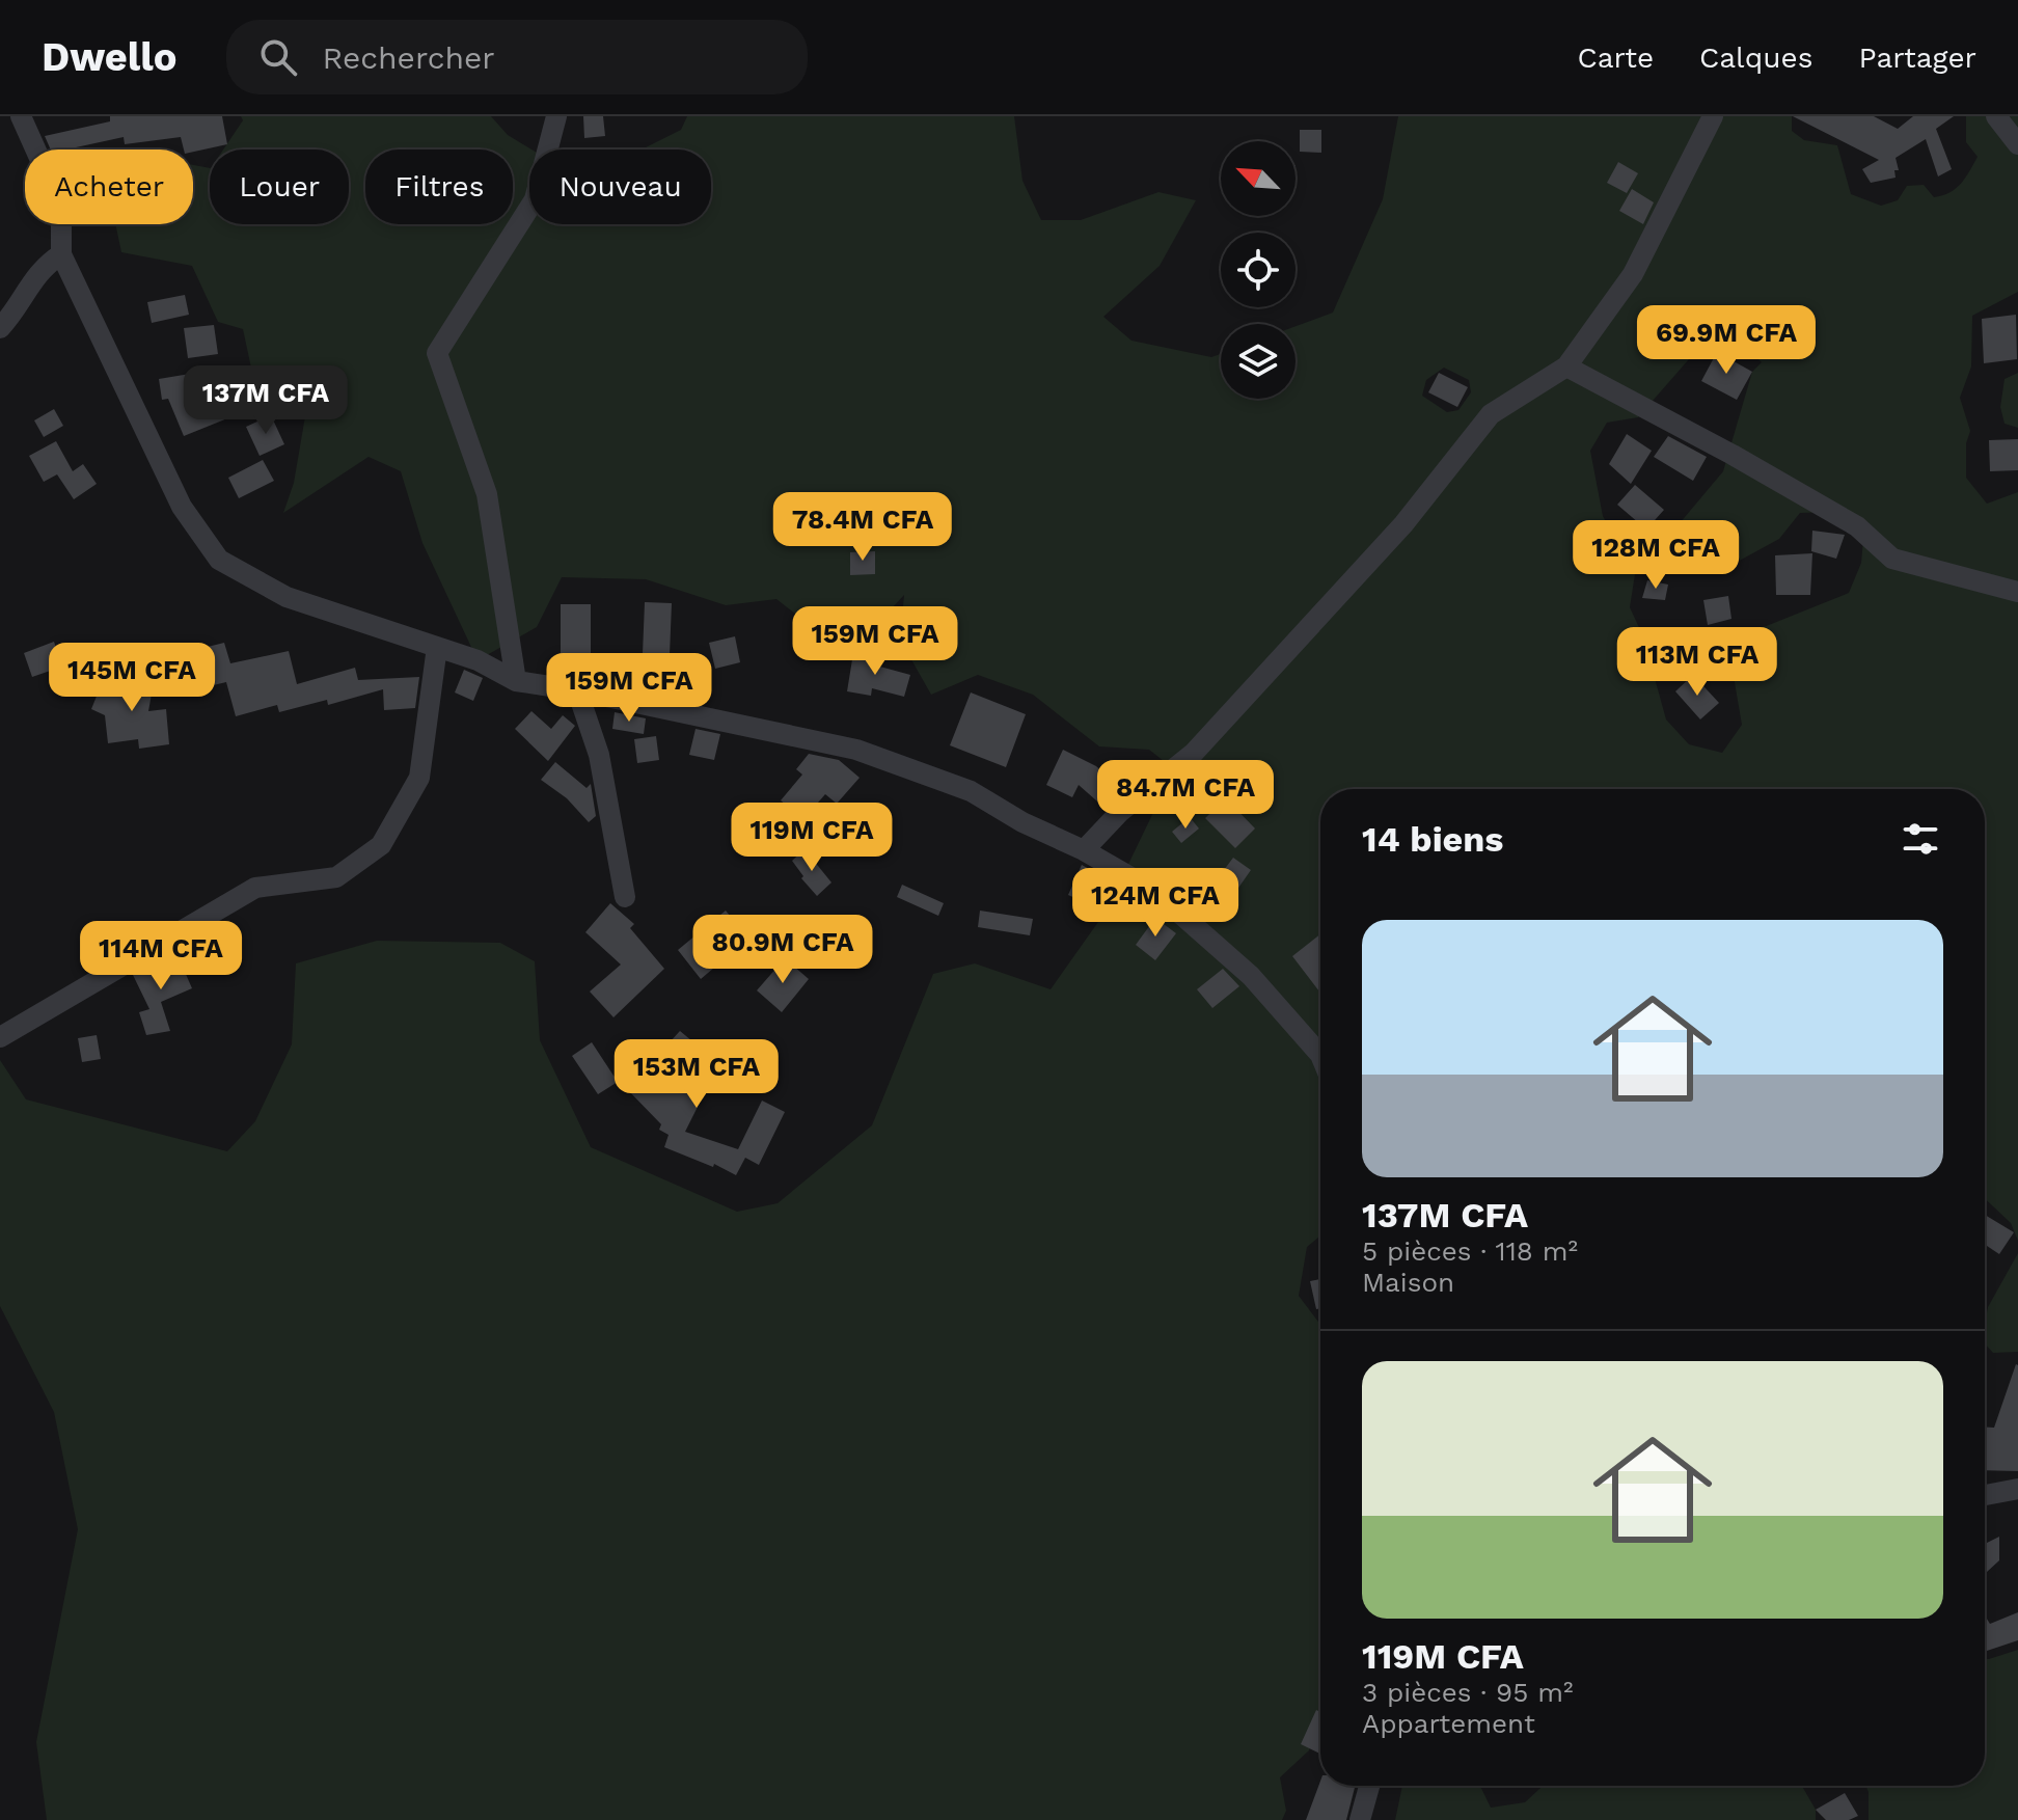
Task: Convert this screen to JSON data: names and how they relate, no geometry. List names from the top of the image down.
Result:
{
  "north": "top left",
  "page": {
    "header": "Dwello",
    "search": "Rechercher",
    "nav": ["Carte", "Calques", "Partager"],
    "chip": [
      "Acheter",
      "Louer",
      "Filtres",
      "Nouveau"
    ],
    "price": [
      "69.9M CFA",
      "137M CFA",
      "78.4M CFA",
      "128M CFA",
      "159M CFA",
      "113M CFA",
      "145M CFA",
      "159M CFA",
      "84.7M CFA",
      "119M CFA",
      "124M CFA",
      "80.9M CFA",
      "114M CFA",
      "153M CFA"
    ],
    "heading": "14 biens",
    "list": [
      {
        "name": "137M CFA",
        "note": "5 pièces · 118 m² · Maison"
      },
      {
        "name": "119M CFA",
        "note": "3 pièces · 95 m² · Appartement"
      }
    ]
  }
}
